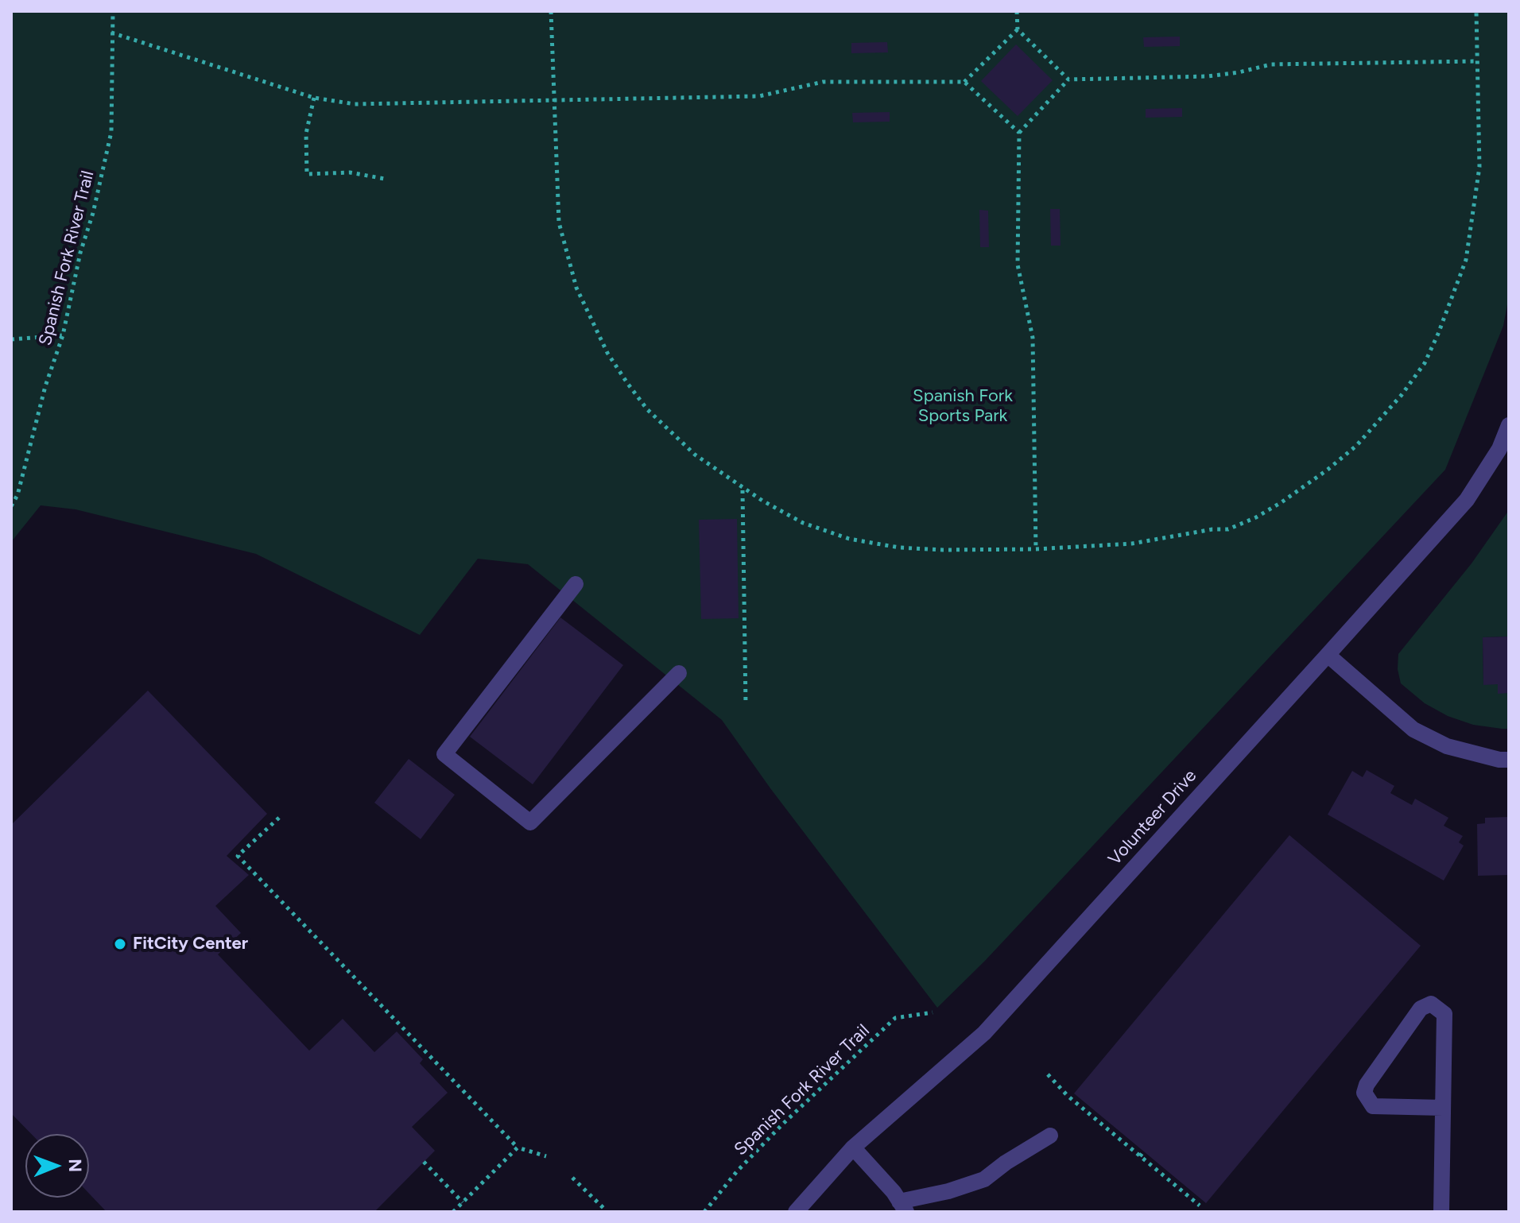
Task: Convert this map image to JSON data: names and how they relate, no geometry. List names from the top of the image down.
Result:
{
  "streets": {
    "street": ["Volunteer Drive"],
    "path": ["Spanish Fork River Trail"]
  },
  "parks": ["Spanish Fork Sports Park"],
  "places": ["FitCity Center"],
  "north": "right"
}
